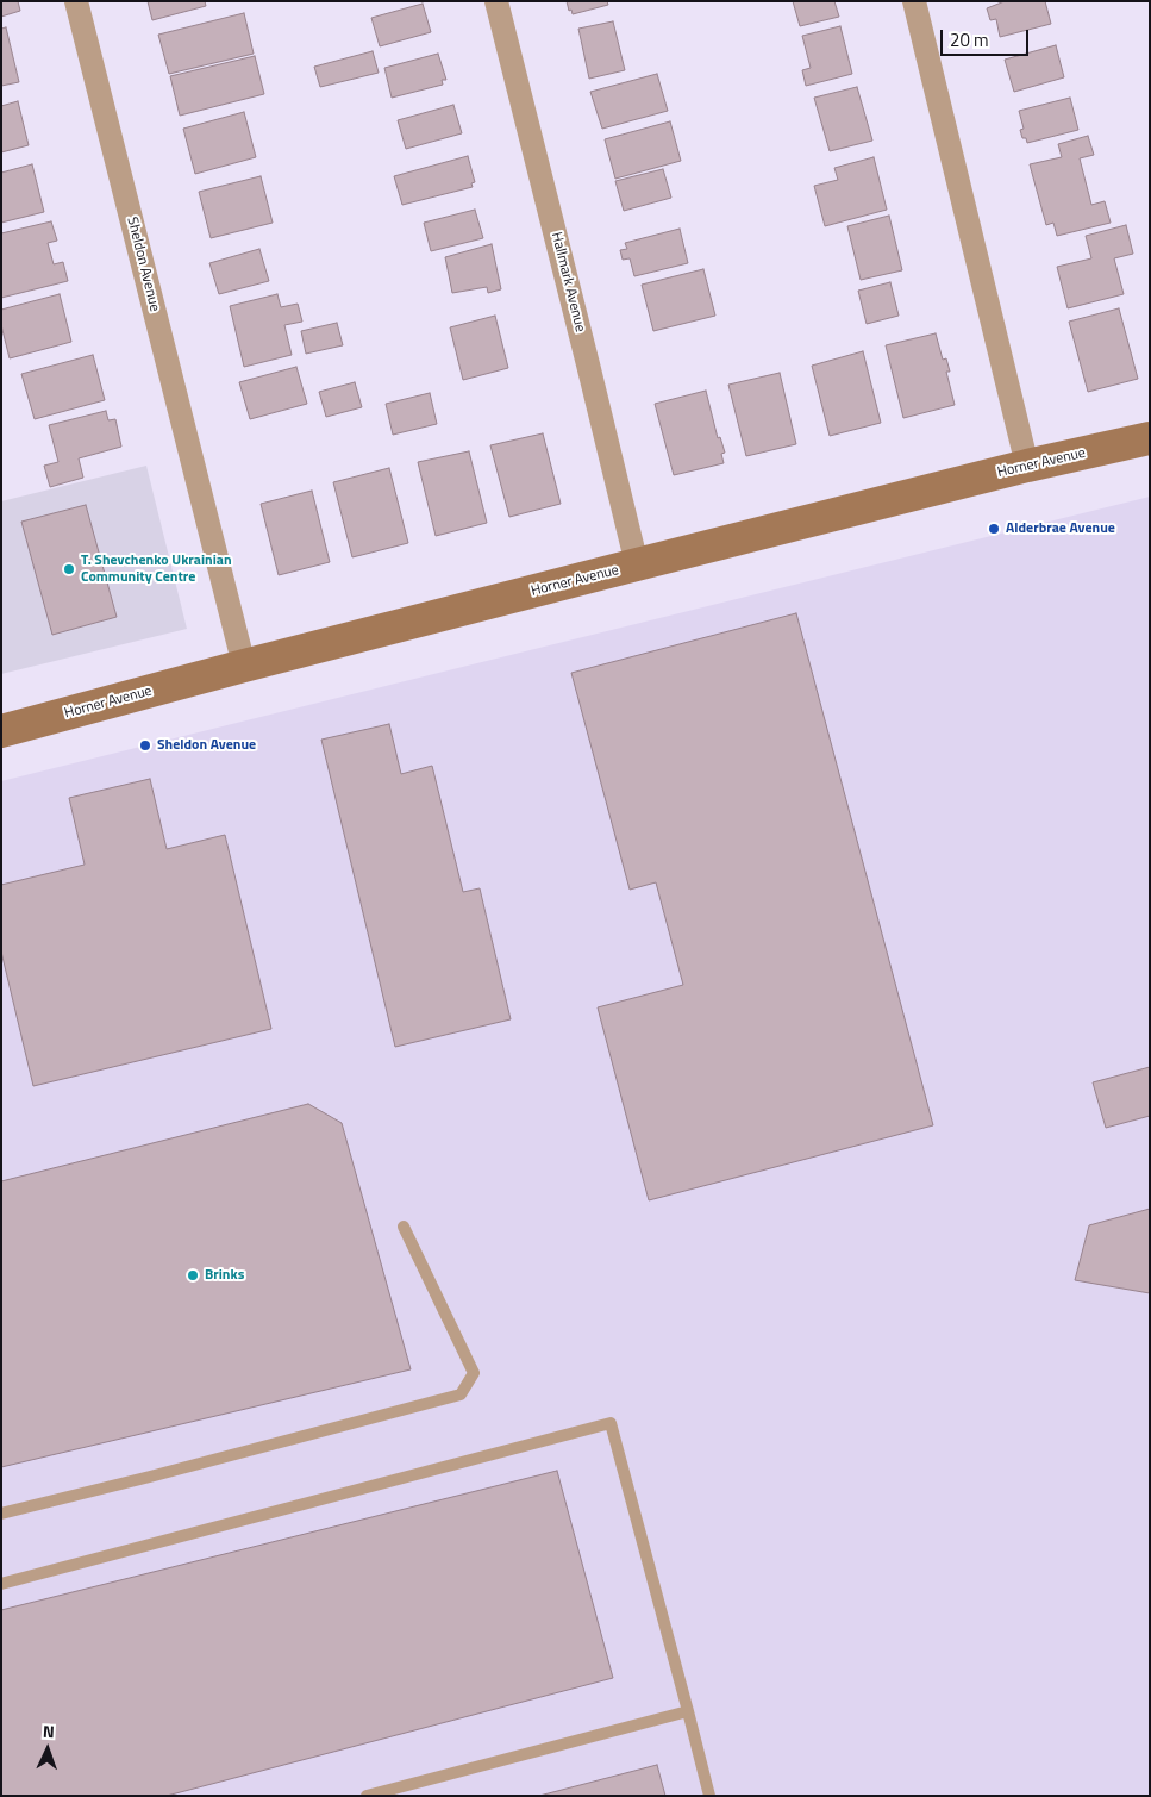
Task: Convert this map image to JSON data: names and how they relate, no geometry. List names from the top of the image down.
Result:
{
  "streets": {
    "main road": ["Horner Avenue"],
    "street": ["Sheldon Avenue", "Hallmark Avenue"]
  },
  "crossings": [
    ["Sheldon Avenue", "Horner Avenue"],
    ["Hallmark Avenue", "Horner Avenue"]
  ],
  "places": [
    "Alderbrae Avenue",
    "T. Shevchenko Ukrainian Community Centre",
    "Sheldon Avenue",
    "Brinks"
  ],
  "scale_bar": "20 m",
  "north": "top"
}
